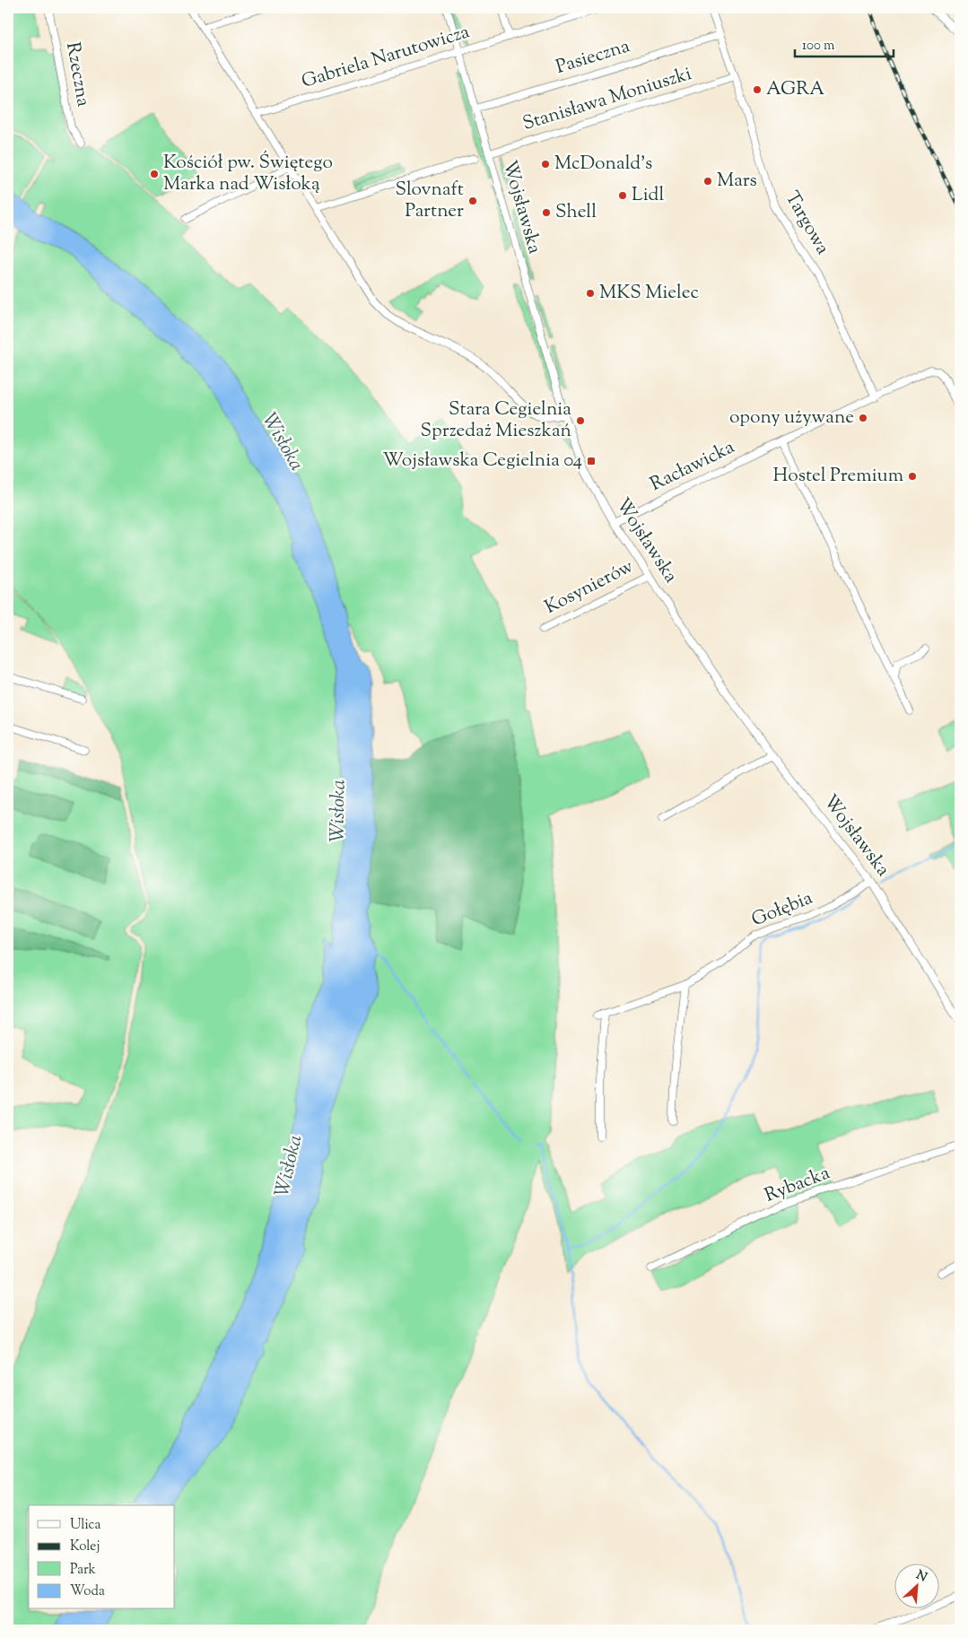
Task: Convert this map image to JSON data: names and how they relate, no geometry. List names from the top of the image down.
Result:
{
  "streets": {
    "street": [
      "Gabriela Narutowicza",
      "Pasieczna",
      "Rzeczna",
      "Stanisława Moniuszki",
      "Wojsławska",
      "Targowa",
      "Racławicka",
      "Kosynierów",
      "Gołębia",
      "Rybacka"
    ]
  },
  "crossings": [
    ["Gabriela Narutowicza", "Wojsławska"],
    ["Pasieczna", "Wojsławska"],
    ["Pasieczna", "Targowa"],
    ["Stanisława Moniuszki", "Wojsławska"],
    ["Stanisława Moniuszki", "Targowa"],
    ["Wojsławska", "Racławicka"],
    ["Wojsławska", "Kosynierów"],
    ["Wojsławska", "Gołębia"],
    ["Targowa", "Racławicka"]
  ],
  "water": ["Wisłoka"],
  "places": {
    "other": [
      "AGRA",
      "McDonald's",
      "Kościół pw. Świętego Marka nad Wisłoką",
      "Mars",
      "Lidl",
      "Slovnaft Partner",
      "Shell",
      "MKS Mielec",
      "opony używane",
      "Stara Cegielnia Sprzedaż Mieszkań",
      "Hostel Premium"
    ],
    "transit": ["Wojsławska Cegielnia 04"]
  },
  "legend": [
    "Ulica",
    "Kolej",
    "Park",
    "Woda"
  ],
  "scale_bar": "100 m",
  "north": "top right"
}
